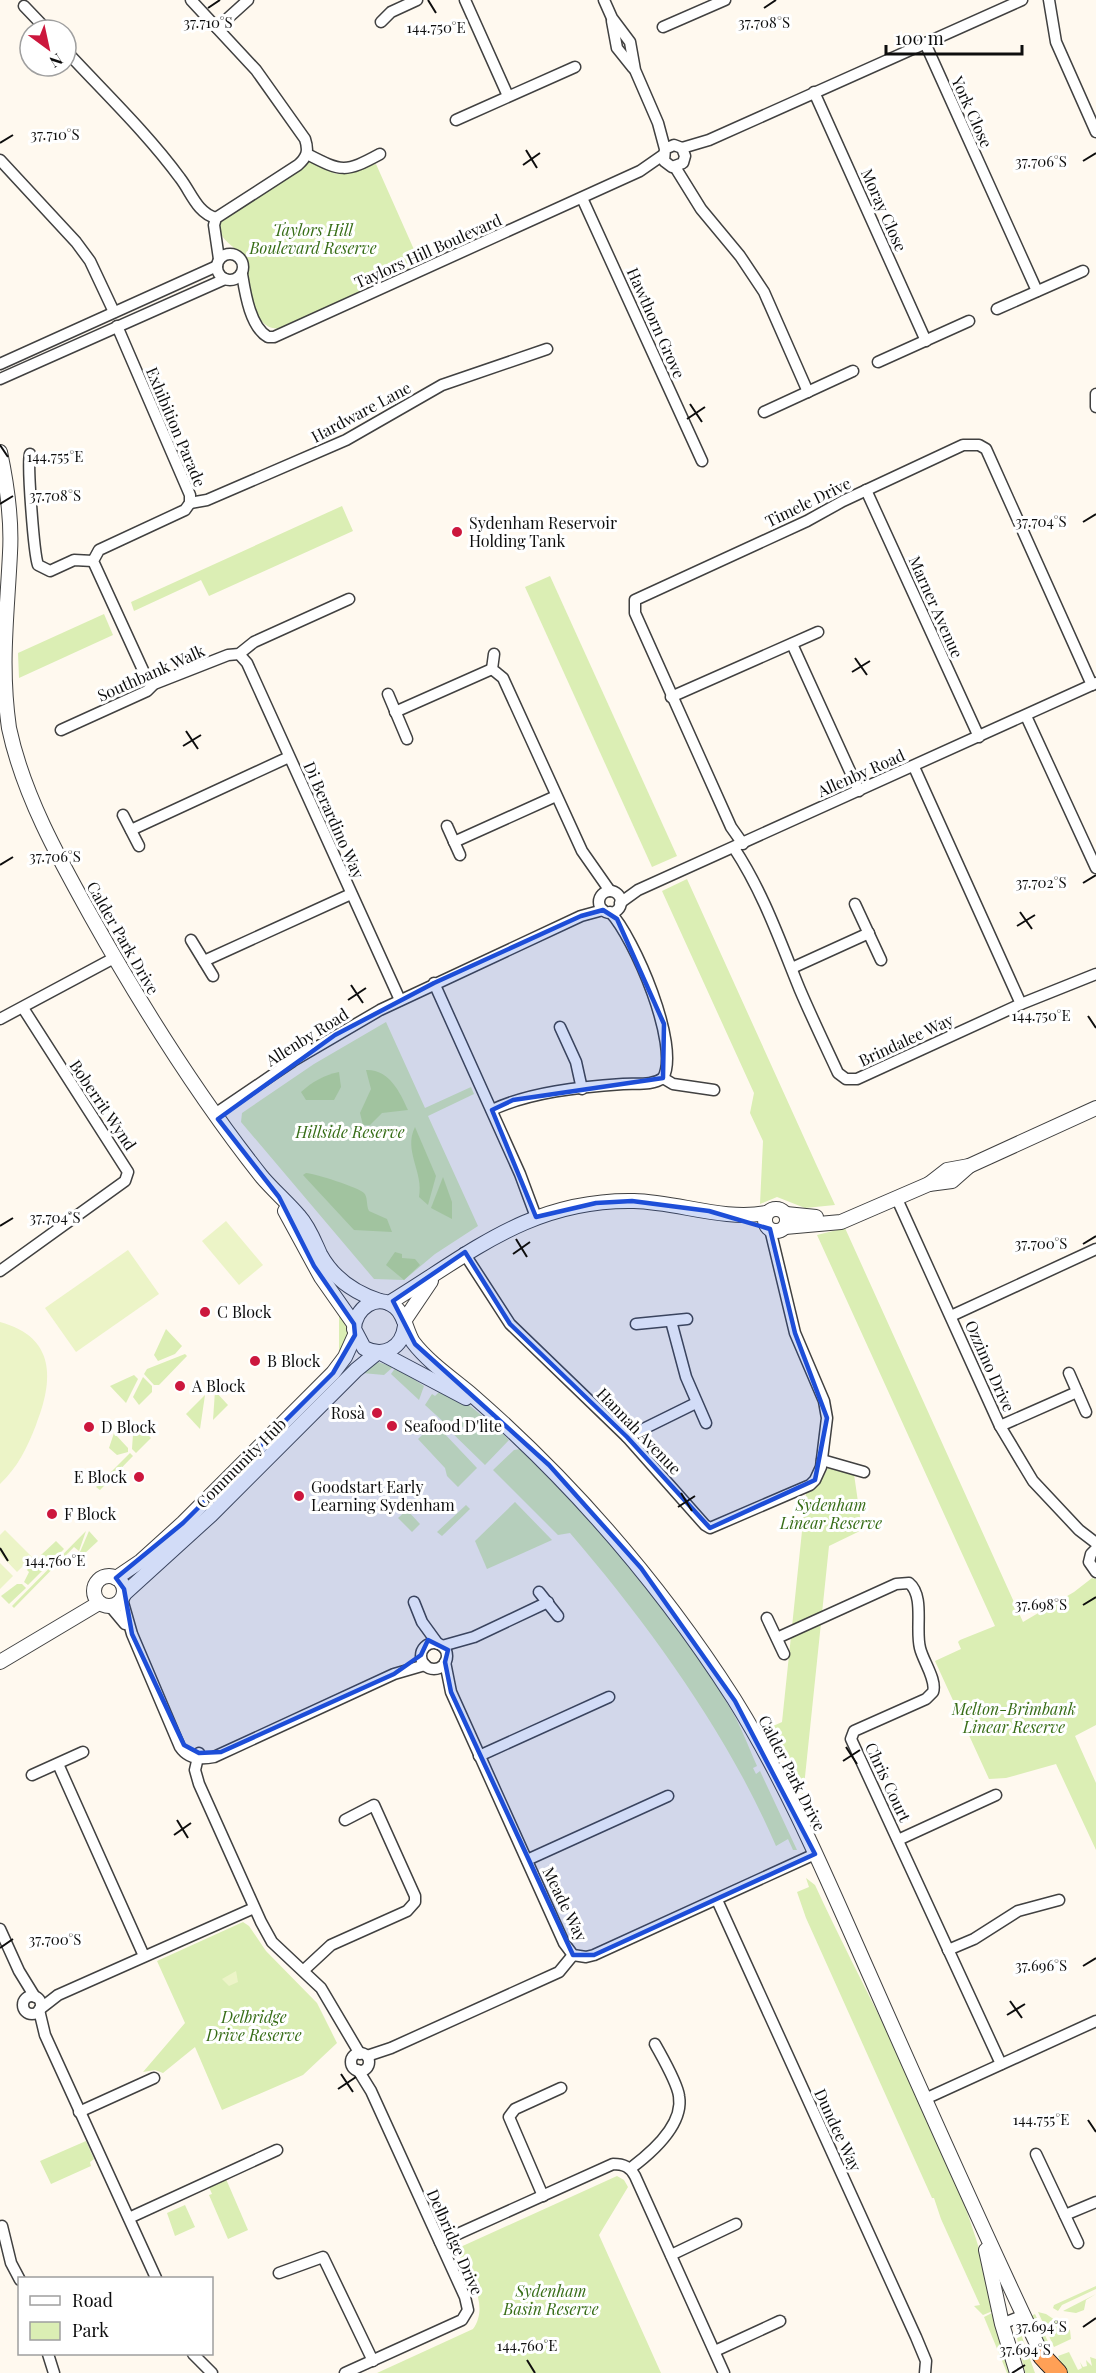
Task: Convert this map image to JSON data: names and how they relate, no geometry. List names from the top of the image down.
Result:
{
  "streets": {
    "street": [
      "York Close",
      "Moray Close",
      "Taylors Hill Boulevard",
      "Hawthorn Grove",
      "Hardware Lane",
      "Exhibition Parade",
      "Timele Drive",
      "Marner Avenue",
      "Southbank Walk",
      "Allenby Road",
      "Di Berardino Way",
      "Calder Park Drive",
      "Brindalee Way",
      "Boberrit Wynd",
      "Ozzimo Drive",
      "Hannah Avenue",
      "Community Hub",
      "Chris Court",
      "Meade Way",
      "Dundee Way",
      "Delbridge Drive"
    ]
  },
  "crossings": [
    ["York Close", "Taylors Hill Boulevard"],
    ["Moray Close", "Taylors Hill Boulevard"],
    ["Taylors Hill Boulevard", "Hawthorn Grove"],
    ["Hardware Lane", "Exhibition Parade"],
    ["Timele Drive", "Marner Avenue"],
    ["Timele Drive", "Allenby Road"],
    ["Timele Drive", "Brindalee Way"],
    ["Marner Avenue", "Allenby Road"],
    ["Southbank Walk", "Di Berardino Way"],
    ["Allenby Road", "Di Berardino Way"],
    ["Allenby Road", "Calder Park Drive"],
    ["Allenby Road", "Brindalee Way"],
    ["Calder Park Drive", "Community Hub"],
    ["Calder Park Drive", "Meade Way"],
    ["Meade Way", "Dundee Way"]
  ],
  "parks": [
    "Taylors Hill Boulevard Reserve",
    "Hillside Reserve",
    "Sydenham Linear Reserve",
    "Melton-Brimbank Linear Reserve",
    "Delbridge Drive Reserve",
    "Sydenham Basin Reserve"
  ],
  "places": [
    "Sydenham Reservoir Holding Tank",
    "C Block",
    "B Block",
    "A Block",
    "Rosà",
    "Seafood D'lite",
    "D Block",
    "E Block",
    "Goodstart Early Learning Sydenham",
    "F Block"
  ],
  "legend": ["Road", "Park"],
  "scale_bar": "100 m",
  "north": "bottom right",
  "coordinates": [
    "37.710°S",
    "37.708°S",
    "144.750°E",
    "37.706°S",
    "144.755°E",
    "37.704°S",
    "37.702°S",
    "37.700°S",
    "144.760°E",
    "37.698°S",
    "37.696°S",
    "37.694°S"
  ]
}
